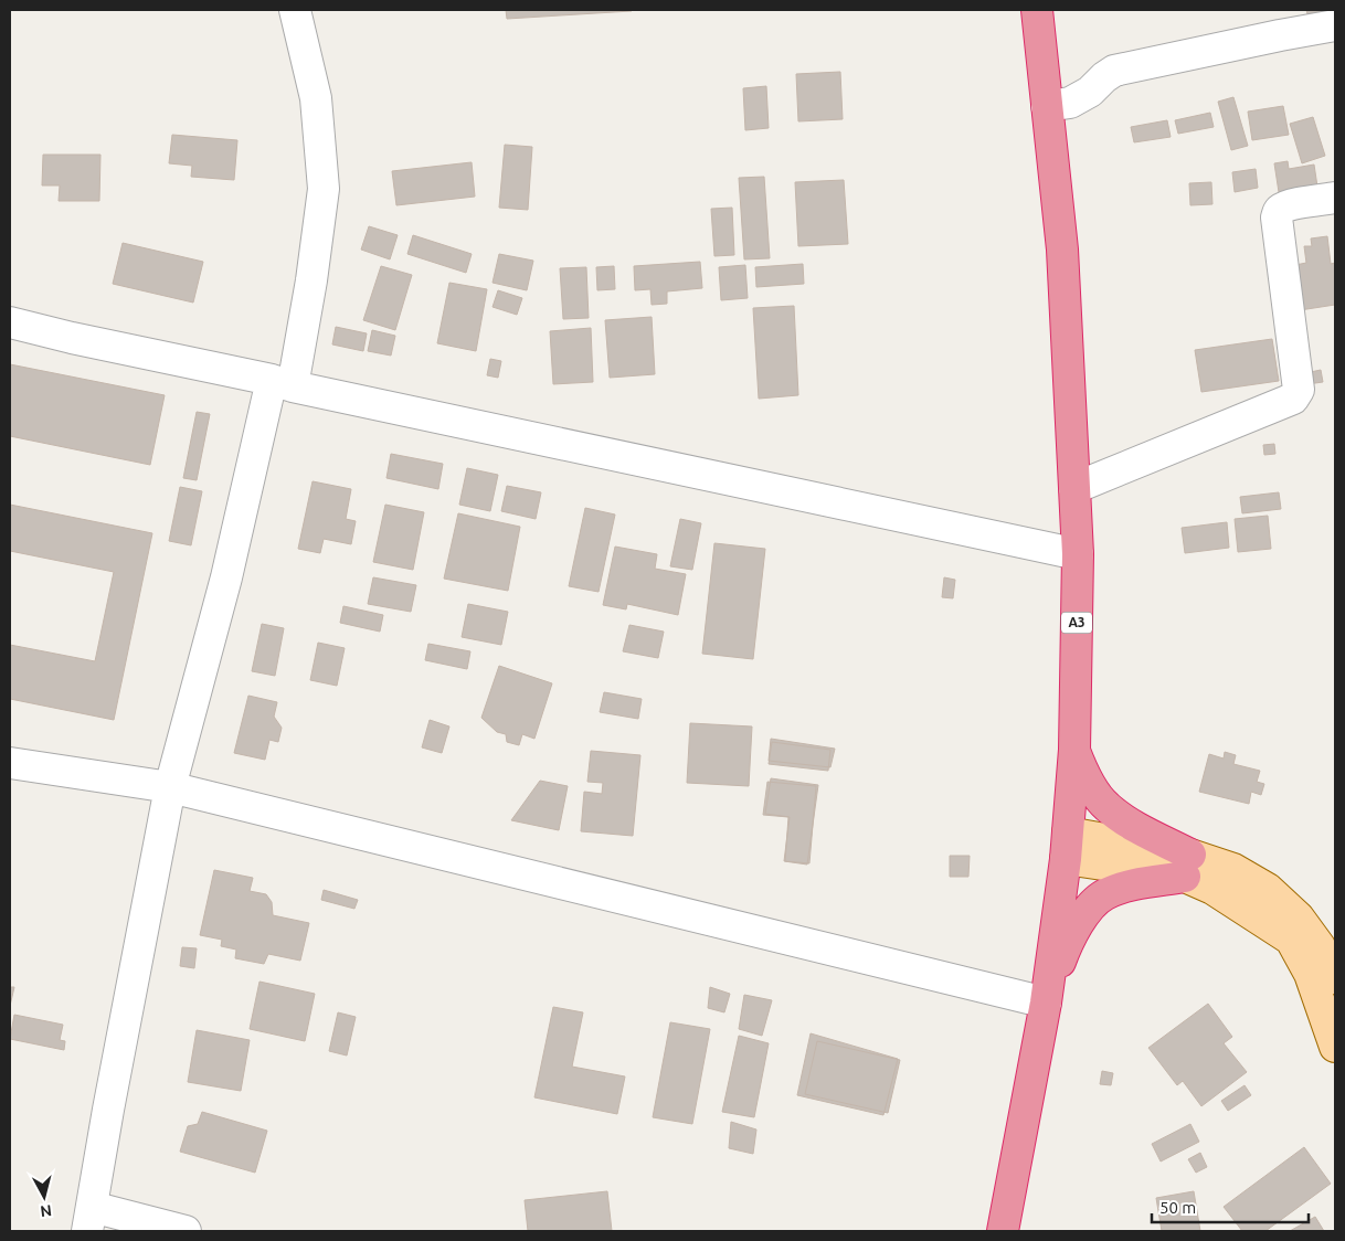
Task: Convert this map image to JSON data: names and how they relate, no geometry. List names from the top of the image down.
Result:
{
  "streets": {
    "highway": ["A3"]
  },
  "scale_bar": "50 m",
  "north": "bottom"
}
